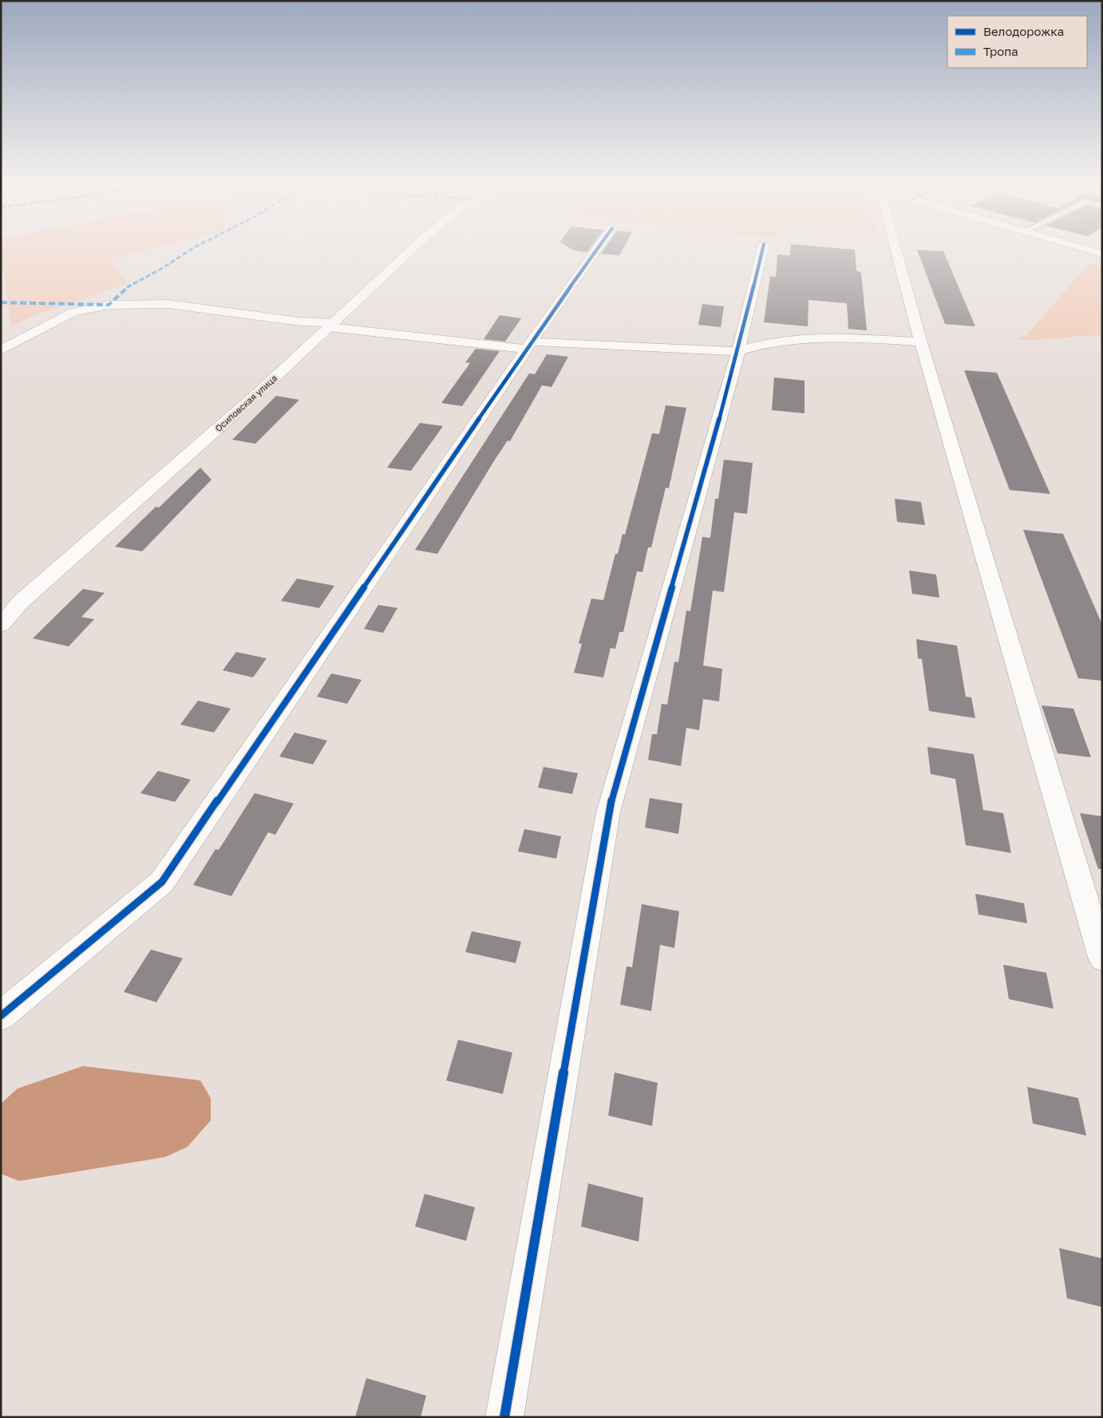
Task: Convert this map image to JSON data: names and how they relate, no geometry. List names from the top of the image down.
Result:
{
  "streets": {
    "street": ["Осиповская улица"]
  },
  "legend": ["Велодорожка", "Тропа"]
}
